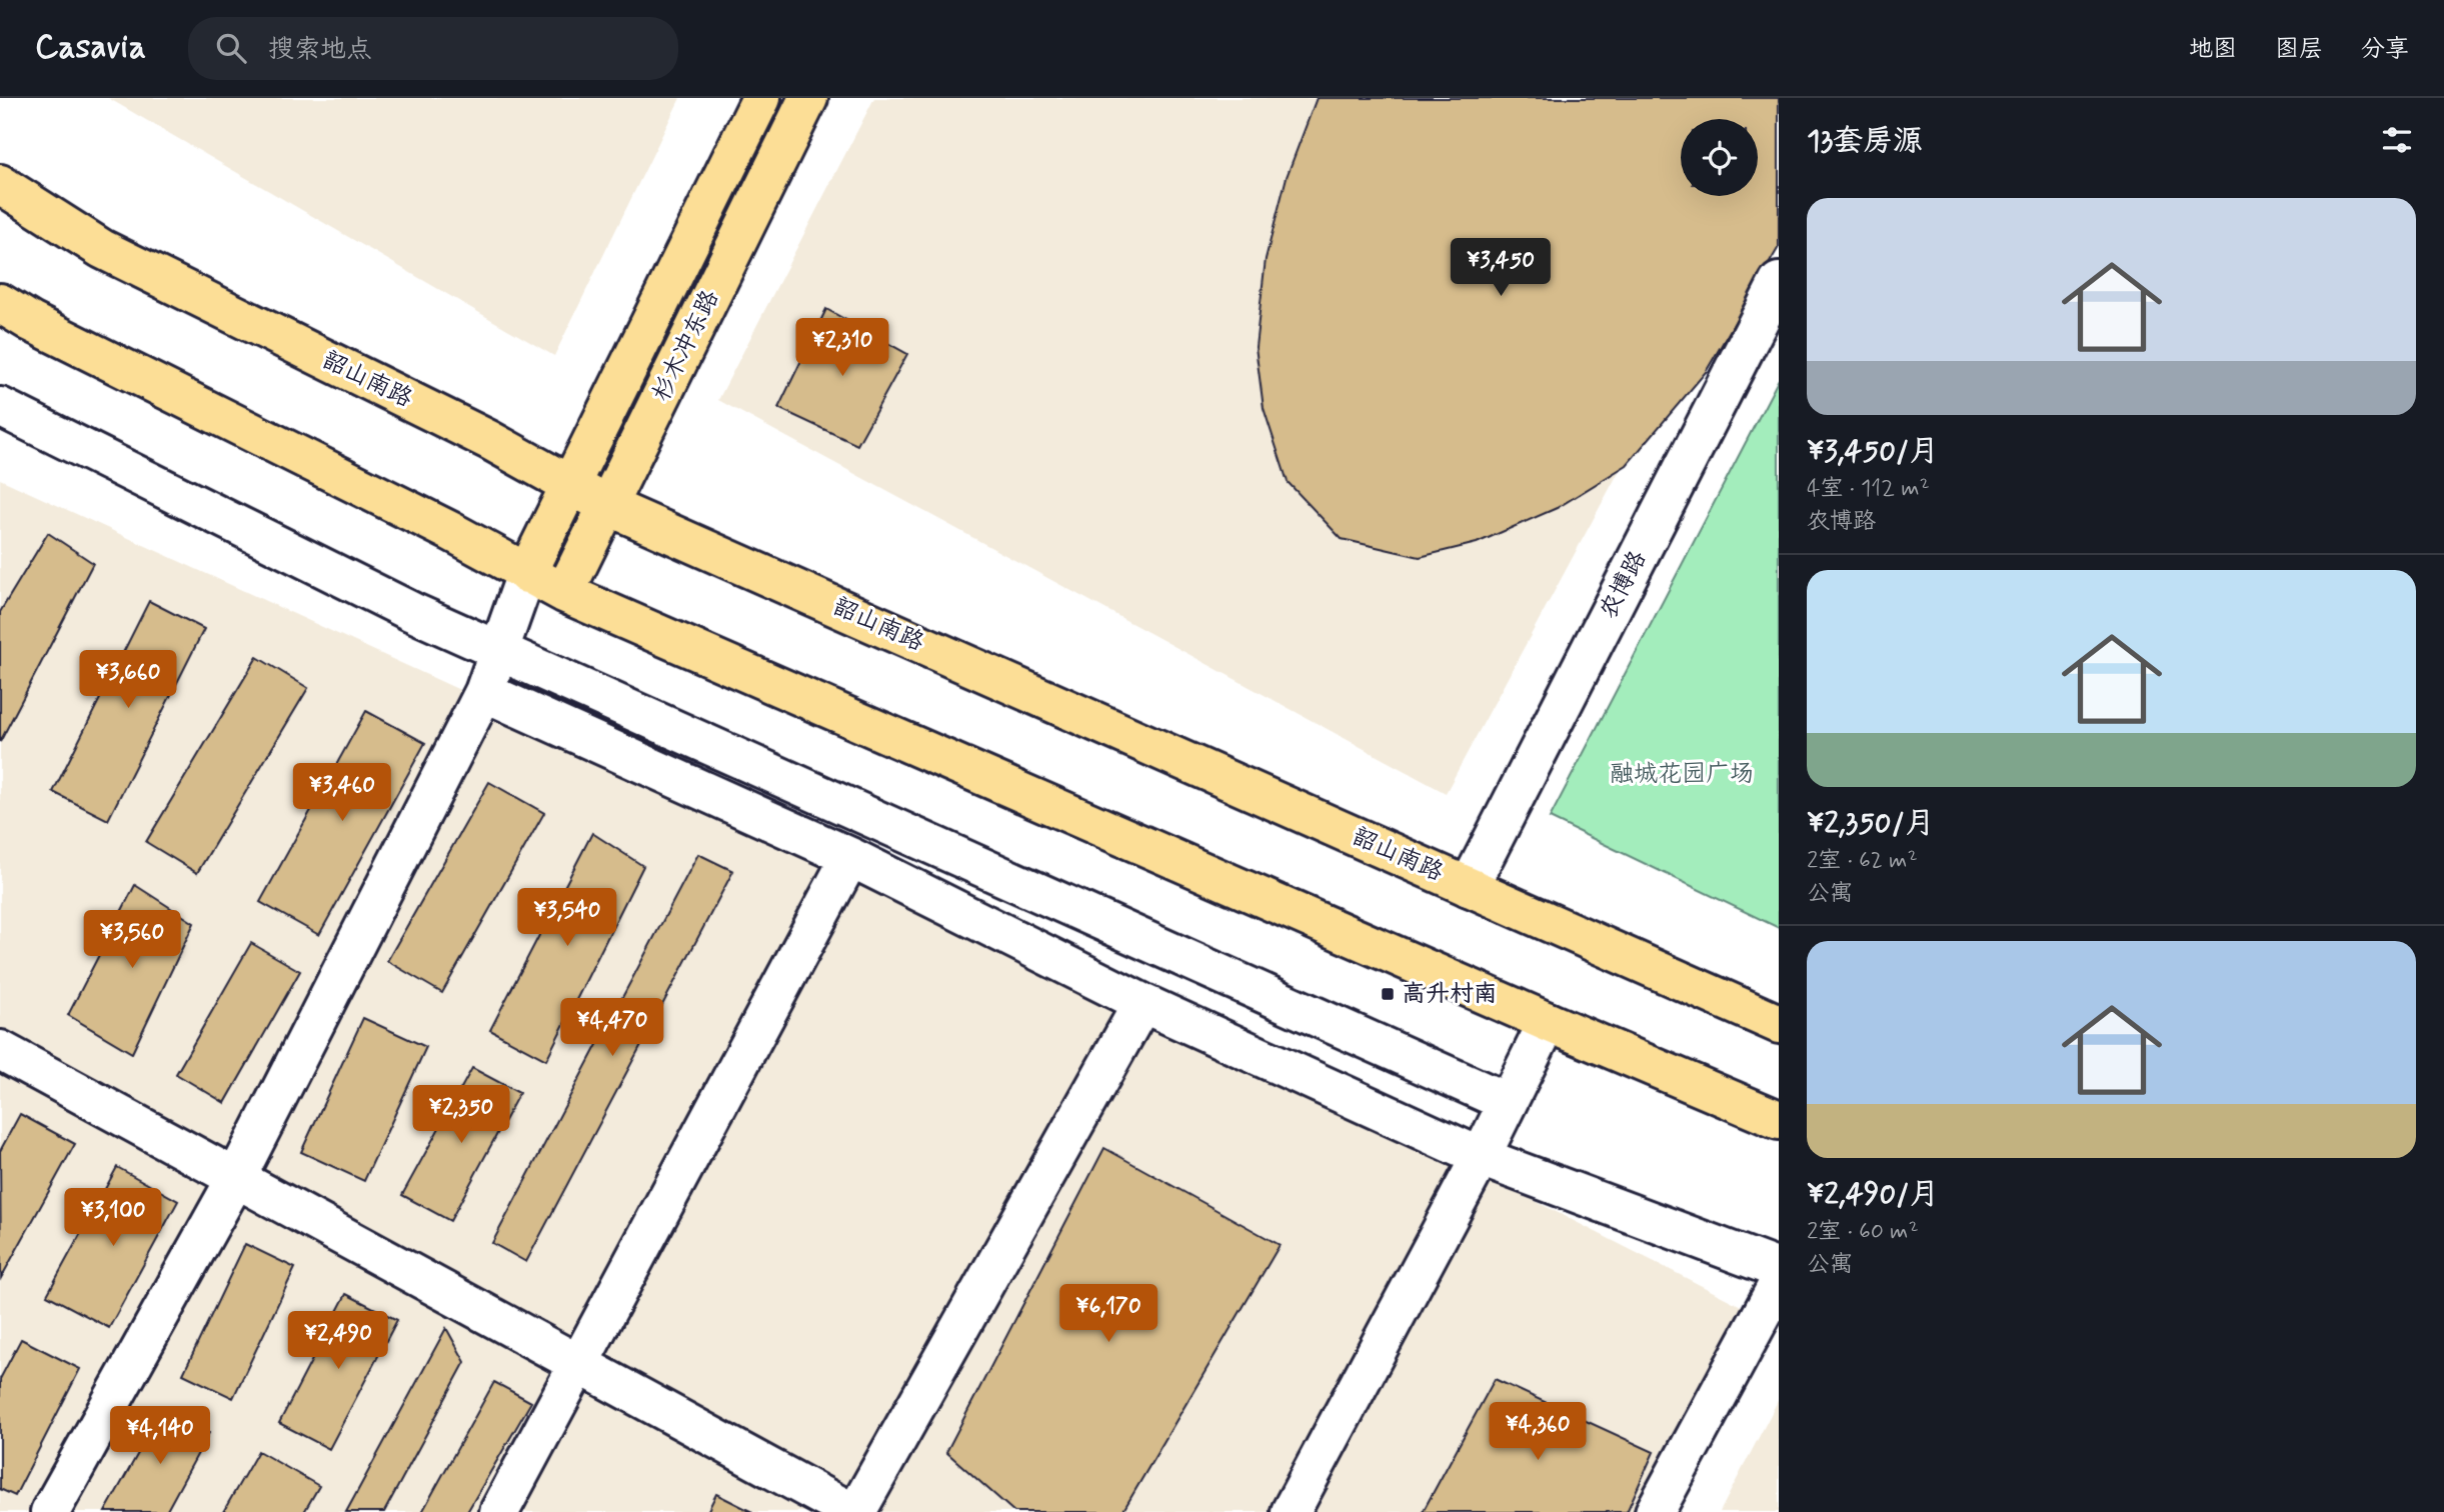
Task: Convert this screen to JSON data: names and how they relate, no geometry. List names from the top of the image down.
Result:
{
  "streets": {
    "main road": ["杉木冲东路", "韶山南路"],
    "street": ["农博路"]
  },
  "crossings": [
    ["杉木冲东路", "韶山南路"],
    ["韶山南路", "农博路"]
  ],
  "parks": ["融城花园广场"],
  "places": {
    "transit": ["高升村南"]
  },
  "page": {
    "header": "Casavia",
    "search": "搜索地点",
    "nav": ["地图", "图层", "分享"],
    "heading": "13套房源",
    "list": [
      {
        "name": "¥3,450/月",
        "note": "4室 · 112 m² · 农博路"
      },
      {
        "name": "¥2,350/月",
        "note": "2室 · 62 m² · 公寓"
      },
      {
        "name": "¥2,490/月",
        "note": "2室 · 60 m² · 公寓"
      }
    ],
    "price": [
      "¥3,450",
      "¥2,310",
      "¥3,660",
      "¥3,460",
      "¥3,540",
      "¥3,560",
      "¥4,470",
      "¥2,350",
      "¥3,100",
      "¥6,170",
      "¥2,490",
      "¥4,360",
      "¥4,140"
    ]
  }
}
